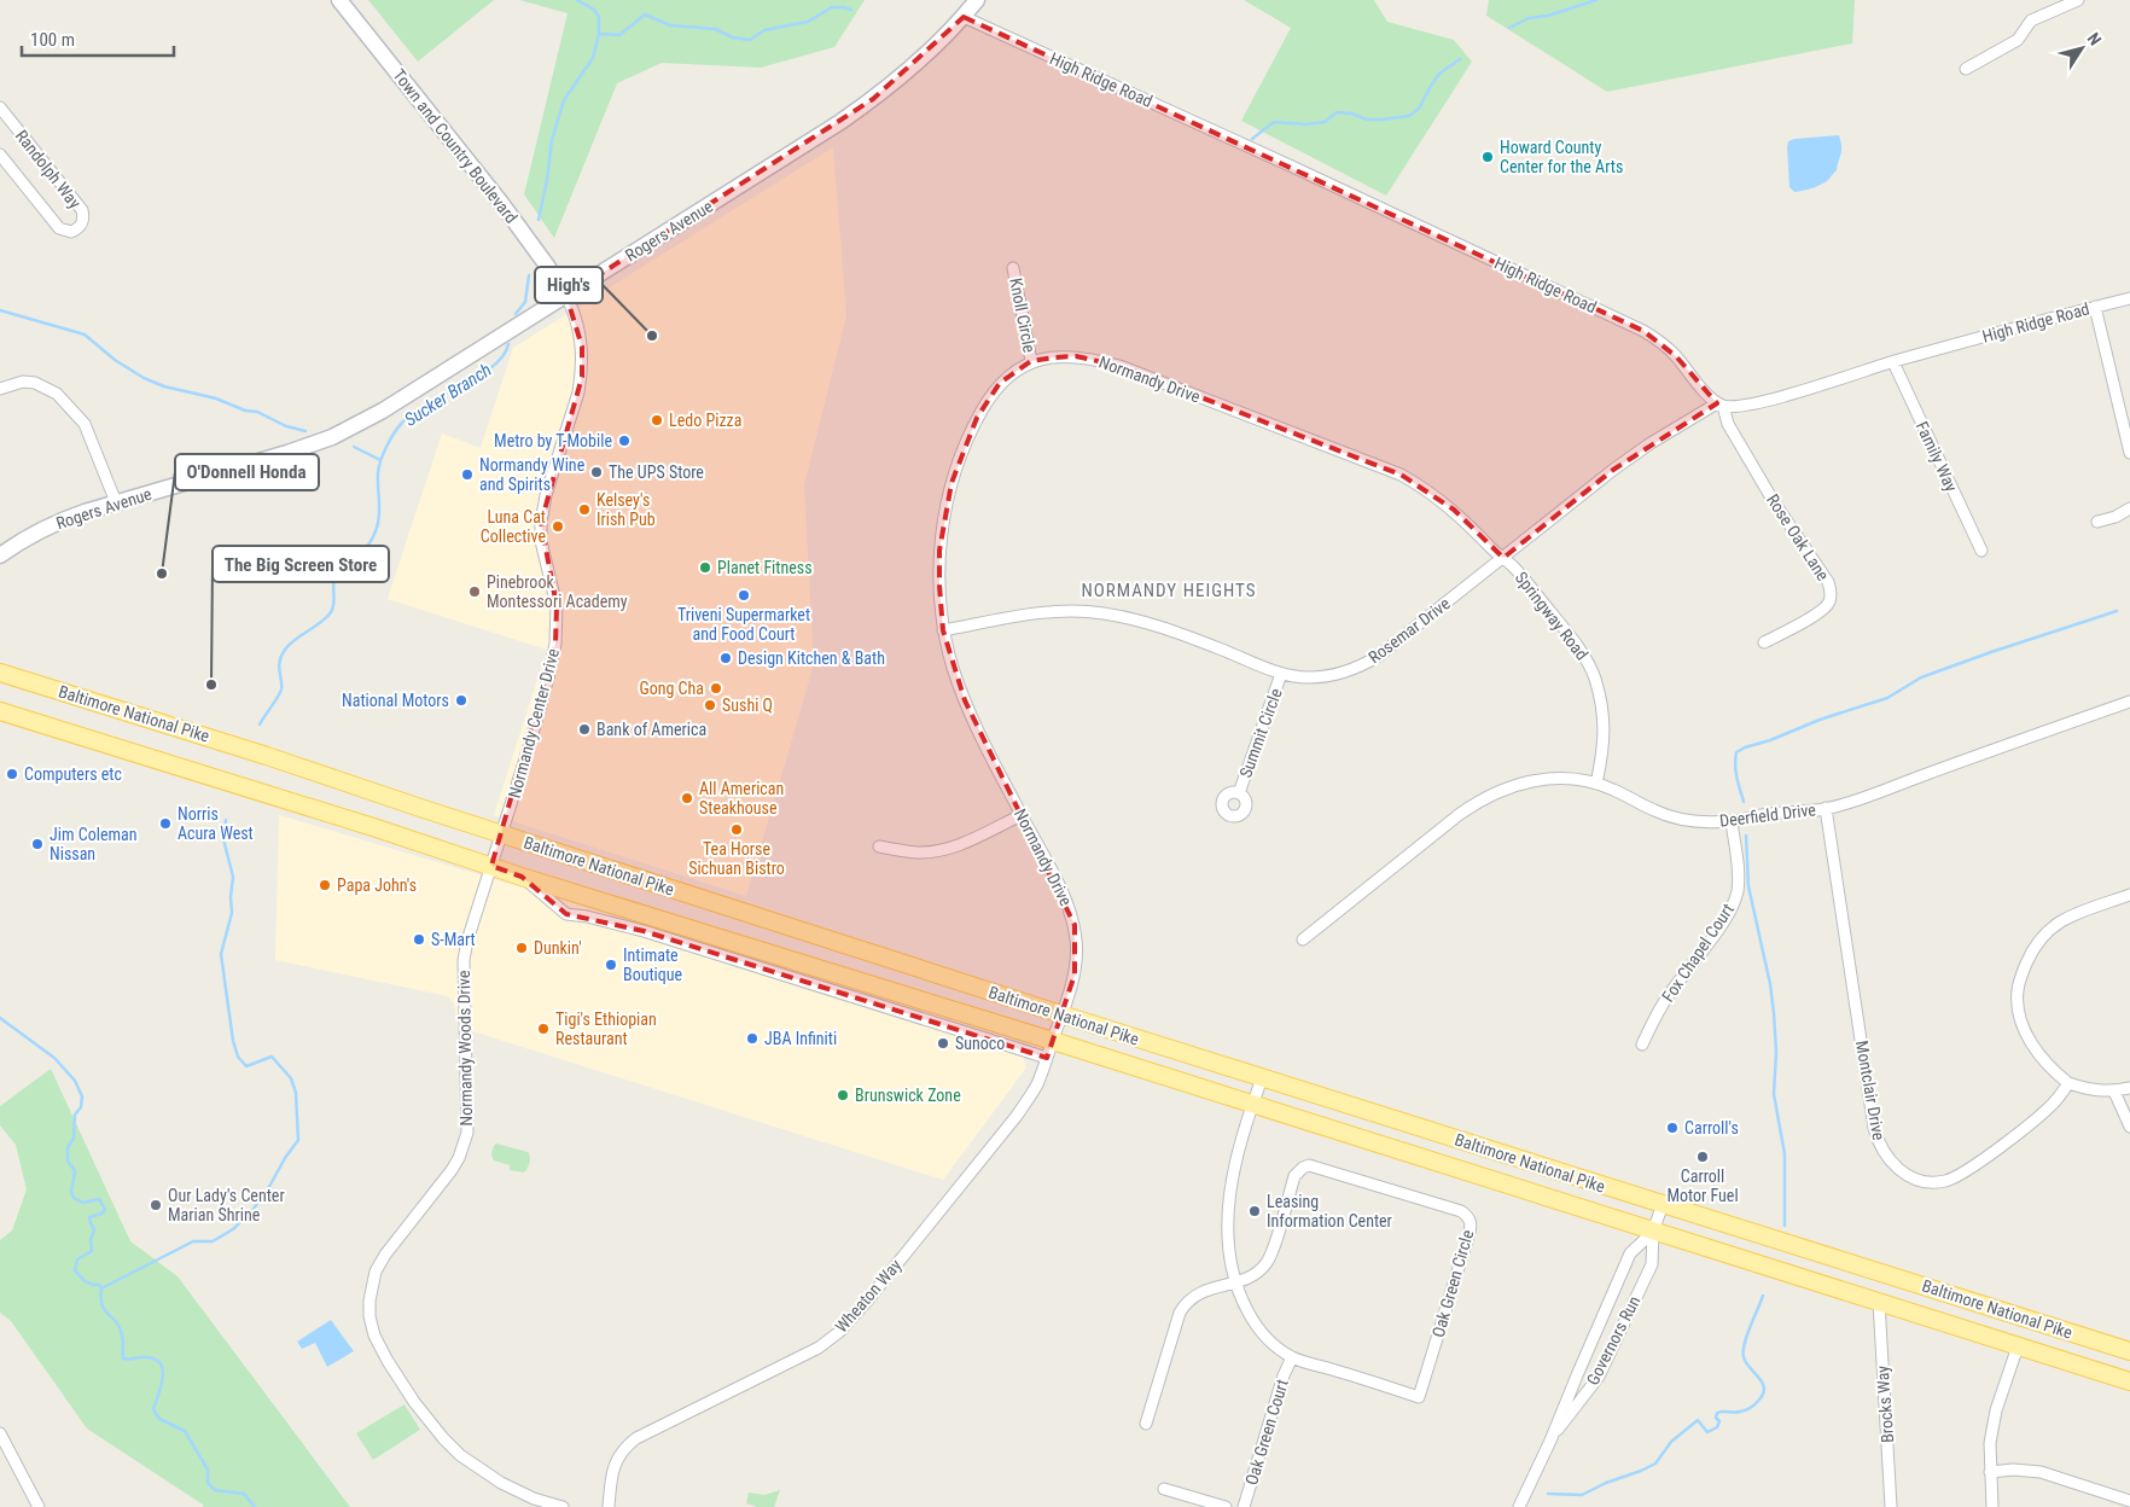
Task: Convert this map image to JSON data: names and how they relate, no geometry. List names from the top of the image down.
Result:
{
  "streets": {
    "main road": ["Town and Country Boulevard", "Rogers Avenue", "Baltimore National Pike"],
    "street": [
      "High Ridge Road",
      "Randolph Way",
      "Knoll Circle",
      "Normandy Drive",
      "Family Way",
      "Rose Oak Lane",
      "Springway Road",
      "Rosemar Drive",
      "Normandy Center Drive",
      "Summit Circle",
      "Deerfield Drive",
      "Fox Chapel Court",
      "Normandy Woods Drive",
      "Montclair Drive",
      "Oak Green Circle",
      "Wheaton Way",
      "Governors Run",
      "Brocks Way",
      "Oak Green Court"
    ]
  },
  "crossings": [
    ["High Ridge Road", "Rogers Avenue"],
    ["High Ridge Road", "Family Way"],
    ["High Ridge Road", "Rose Oak Lane"],
    ["High Ridge Road", "Rosemar Drive"],
    ["Town and Country Boulevard", "Rogers Avenue"],
    ["Town and Country Boulevard", "Normandy Center Drive"],
    ["Rogers Avenue", "Normandy Center Drive"],
    ["Knoll Circle", "Normandy Drive"],
    ["Normandy Drive", "Springway Road"],
    ["Normandy Drive", "Rosemar Drive"],
    ["Normandy Drive", "Baltimore National Pike"],
    ["Normandy Drive", "Wheaton Way"],
    ["Rose Oak Lane", "Rosemar Drive"],
    ["Springway Road", "Rosemar Drive"],
    ["Springway Road", "Deerfield Drive"],
    ["Rosemar Drive", "Summit Circle"],
    ["Baltimore National Pike", "Normandy Center Drive"],
    ["Baltimore National Pike", "Normandy Woods Drive"],
    ["Baltimore National Pike", "Oak Green Circle"],
    ["Baltimore National Pike", "Wheaton Way"],
    ["Baltimore National Pike", "Governors Run"],
    ["Baltimore National Pike", "Brocks Way"],
    ["Normandy Center Drive", "Normandy Woods Drive"],
    ["Deerfield Drive", "Fox Chapel Court"],
    ["Deerfield Drive", "Montclair Drive"],
    ["Oak Green Circle", "Oak Green Court"]
  ],
  "districts": ["NORMANDY HEIGHTS"],
  "water": ["Sucker Branch"],
  "places": [
    "Howard County Center for the Arts",
    "High's",
    "Ledo Pizza",
    "Metro by T-Mobile",
    "The UPS Store",
    "Normandy Wine and Spirits",
    "Kelsey's Irish Pub",
    "Luna Cat Collective",
    "Planet Fitness",
    "O'Donnell Honda",
    "Pinebrook Montessori Academy",
    "Triveni Supermarket and Food Court",
    "Design Kitchen & Bath",
    "The Big Screen Store",
    "Gong Cha",
    "National Motors",
    "Sushi Q",
    "Bank of America",
    "Computers etc",
    "All American Steakhouse",
    "Norris Acura West",
    "Tea Horse Sichuan Bistro",
    "Jim Coleman Nissan",
    "Papa John's",
    "S-Mart",
    "Dunkin'",
    "Intimate Boutique",
    "Tigi's Ethiopian Restaurant",
    "JBA Infiniti",
    "Sunoco",
    "Brunswick Zone",
    "Carroll's",
    "Carroll Motor Fuel",
    "Our Lady's Center Marian Shrine",
    "Leasing Information Center"
  ],
  "scale_bar": "100 m",
  "north": "top right"
}
